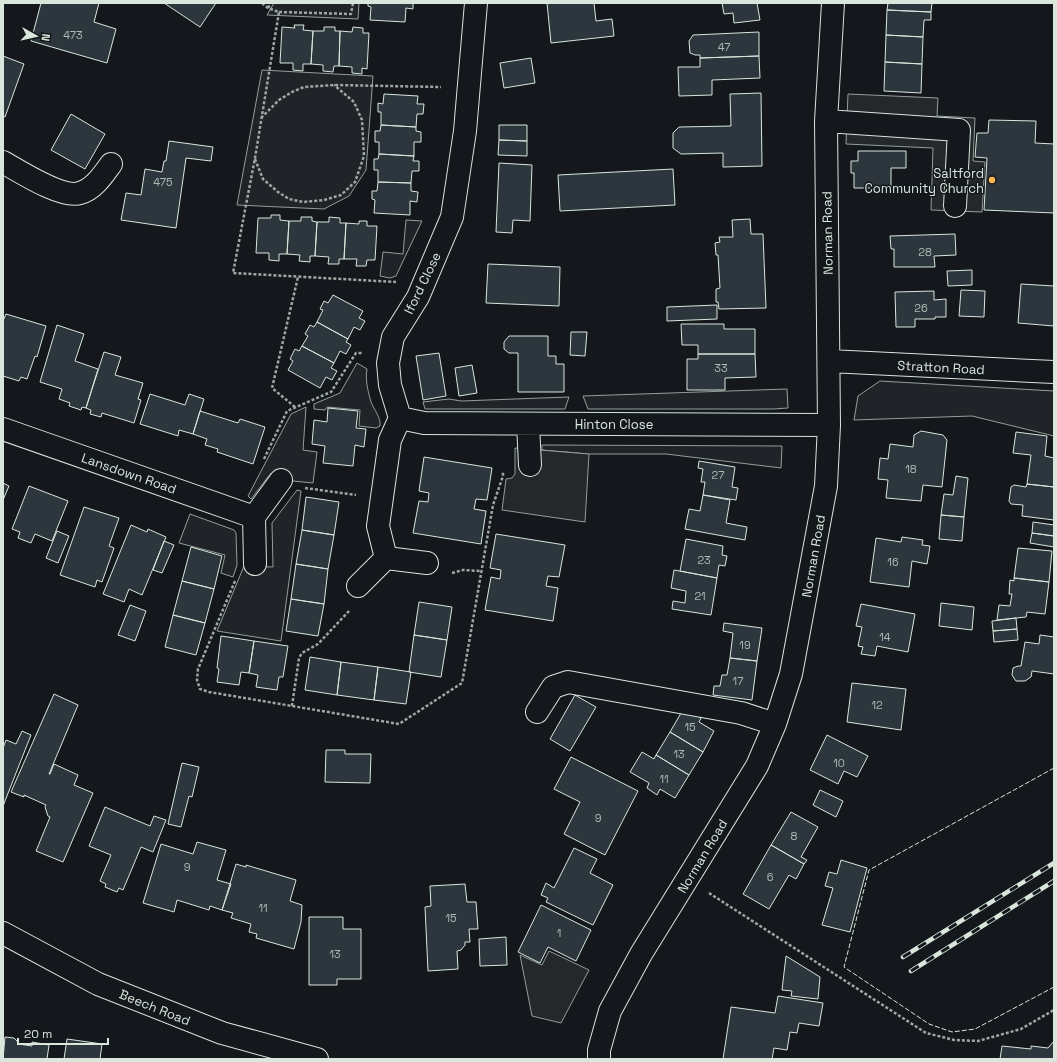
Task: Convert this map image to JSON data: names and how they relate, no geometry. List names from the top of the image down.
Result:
{
  "streets": {
    "street": [
      "Norman Road",
      "Iford Close",
      "Stratton Road",
      "Hinton Close",
      "Lansdown Road",
      "Beech Road"
    ]
  },
  "crossings": [
    ["Norman Road", "Stratton Road"],
    ["Norman Road", "Hinton Close"],
    ["Iford Close", "Hinton Close"]
  ],
  "places": ["Saltford Community Church"],
  "house_numbers": [
    "473",
    "47",
    "475",
    "28",
    "26",
    "33",
    "18",
    "27",
    "23",
    "16",
    "21",
    "14",
    "19",
    "17",
    "12",
    "15",
    "13",
    "10",
    "11",
    "9",
    "8",
    "9",
    "6",
    "11",
    "15",
    "1",
    "13"
  ],
  "scale_bar": "20 m",
  "north": "right"
}
